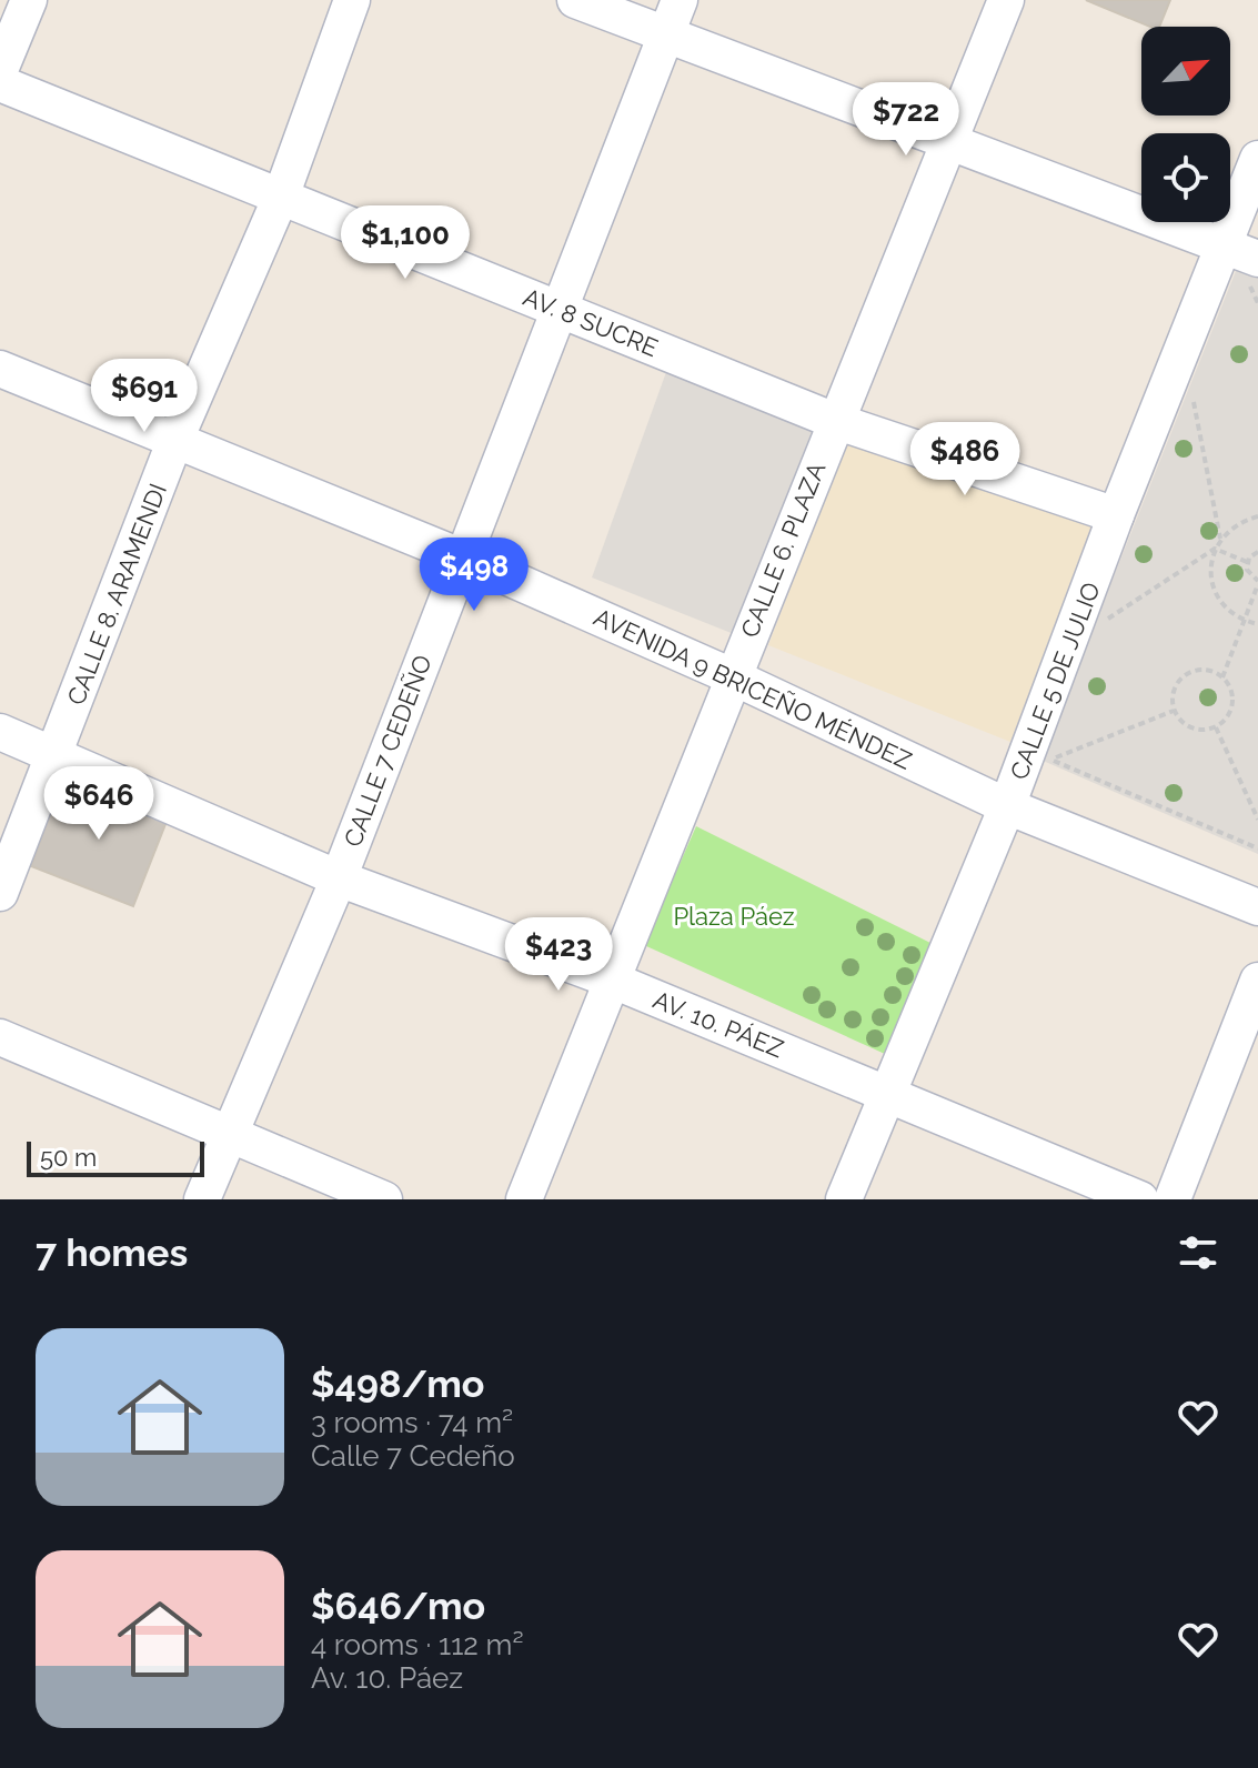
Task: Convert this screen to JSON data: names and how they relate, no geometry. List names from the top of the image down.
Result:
{
  "streets": {
    "street": [
      "AV. 8 SUCRE",
      "CALLE 6. PLAZA",
      "CALLE 8. ARAMENDI",
      "CALLE 5 DE JULIO",
      "AVENIDA 9 BRICEÑO MÉNDEZ",
      "CALLE 7 CEDEÑO",
      "AV. 10. PÁEZ"
    ]
  },
  "crossings": [
    ["AV. 8 SUCRE", "CALLE 6. PLAZA"],
    ["AV. 8 SUCRE", "CALLE 8. ARAMENDI"],
    ["AV. 8 SUCRE", "CALLE 5 DE JULIO"],
    ["AV. 8 SUCRE", "CALLE 7 CEDEÑO"],
    ["CALLE 6. PLAZA", "AVENIDA 9 BRICEÑO MÉNDEZ"],
    ["CALLE 6. PLAZA", "AV. 10. PÁEZ"],
    ["CALLE 8. ARAMENDI", "AVENIDA 9 BRICEÑO MÉNDEZ"],
    ["CALLE 8. ARAMENDI", "AV. 10. PÁEZ"],
    ["CALLE 5 DE JULIO", "AVENIDA 9 BRICEÑO MÉNDEZ"],
    ["CALLE 5 DE JULIO", "AV. 10. PÁEZ"],
    ["AVENIDA 9 BRICEÑO MÉNDEZ", "CALLE 7 CEDEÑO"],
    ["CALLE 7 CEDEÑO", "AV. 10. PÁEZ"]
  ],
  "parks": ["Plaza Páez"],
  "scale_bar": "50 m",
  "north": "top right",
  "page": {
    "price": [
      "$722",
      "$1,100",
      "$691",
      "$486",
      "$498",
      "$646",
      "$423"
    ],
    "scale": "50 m",
    "heading": "7 homes",
    "list": [
      {
        "name": "$498/mo",
        "note": "3 rooms · 74 m² · Calle 7 Cedeño"
      },
      {
        "name": "$646/mo",
        "note": "4 rooms · 112 m² · Av. 10. Páez"
      }
    ]
  }
}
